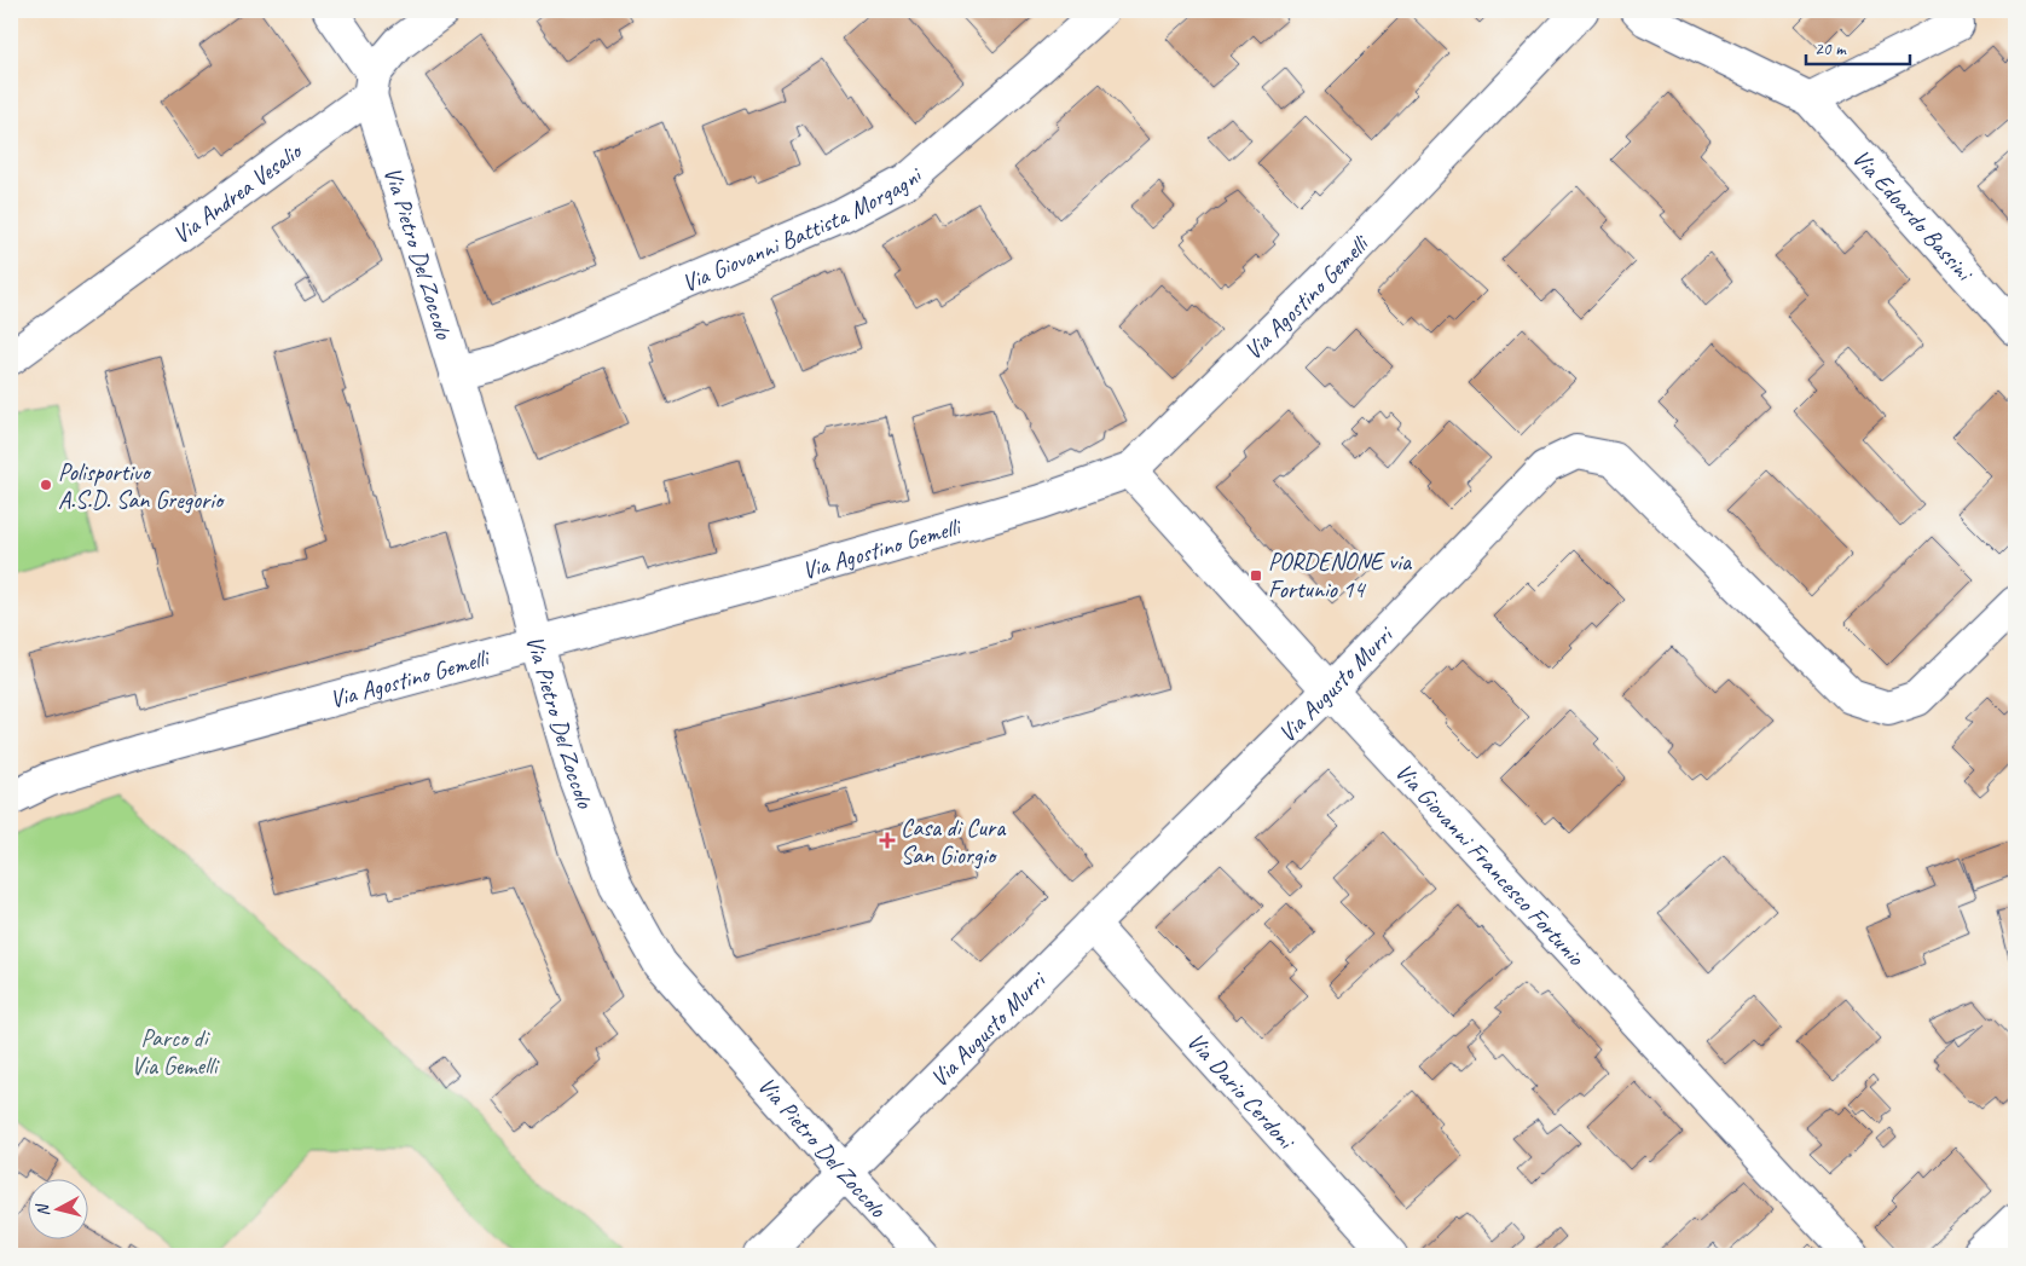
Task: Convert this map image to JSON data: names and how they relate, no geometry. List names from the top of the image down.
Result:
{
  "streets": {
    "street": [
      "Via Andrea Vesalio",
      "Via Edoardo Bassini",
      "Via Giovanni Battista Morgagni",
      "Via Pietro Del Zoccolo",
      "Via Agostino Gemelli",
      "Via Augusto Murri",
      "Via Giovanni Francesco Fortunio",
      "Via Dario Cerdoni"
    ]
  },
  "crossings": [
    ["Via Andrea Vesalio", "Via Pietro Del Zoccolo"],
    ["Via Giovanni Battista Morgagni", "Via Pietro Del Zoccolo"],
    ["Via Pietro Del Zoccolo", "Via Agostino Gemelli"],
    ["Via Pietro Del Zoccolo", "Via Augusto Murri"],
    ["Via Agostino Gemelli", "Via Giovanni Francesco Fortunio"],
    ["Via Augusto Murri", "Via Giovanni Francesco Fortunio"],
    ["Via Augusto Murri", "Via Dario Cerdoni"]
  ],
  "parks": ["Parco di Via Gemelli"],
  "places": {
    "other": ["Polisportivo A.S.D. San Gregorio"],
    "transit": ["PORDENONE via Fortunio 14"],
    "health": ["Casa di Cura San Giorgio"]
  },
  "scale_bar": "20 m",
  "north": "left"
}
